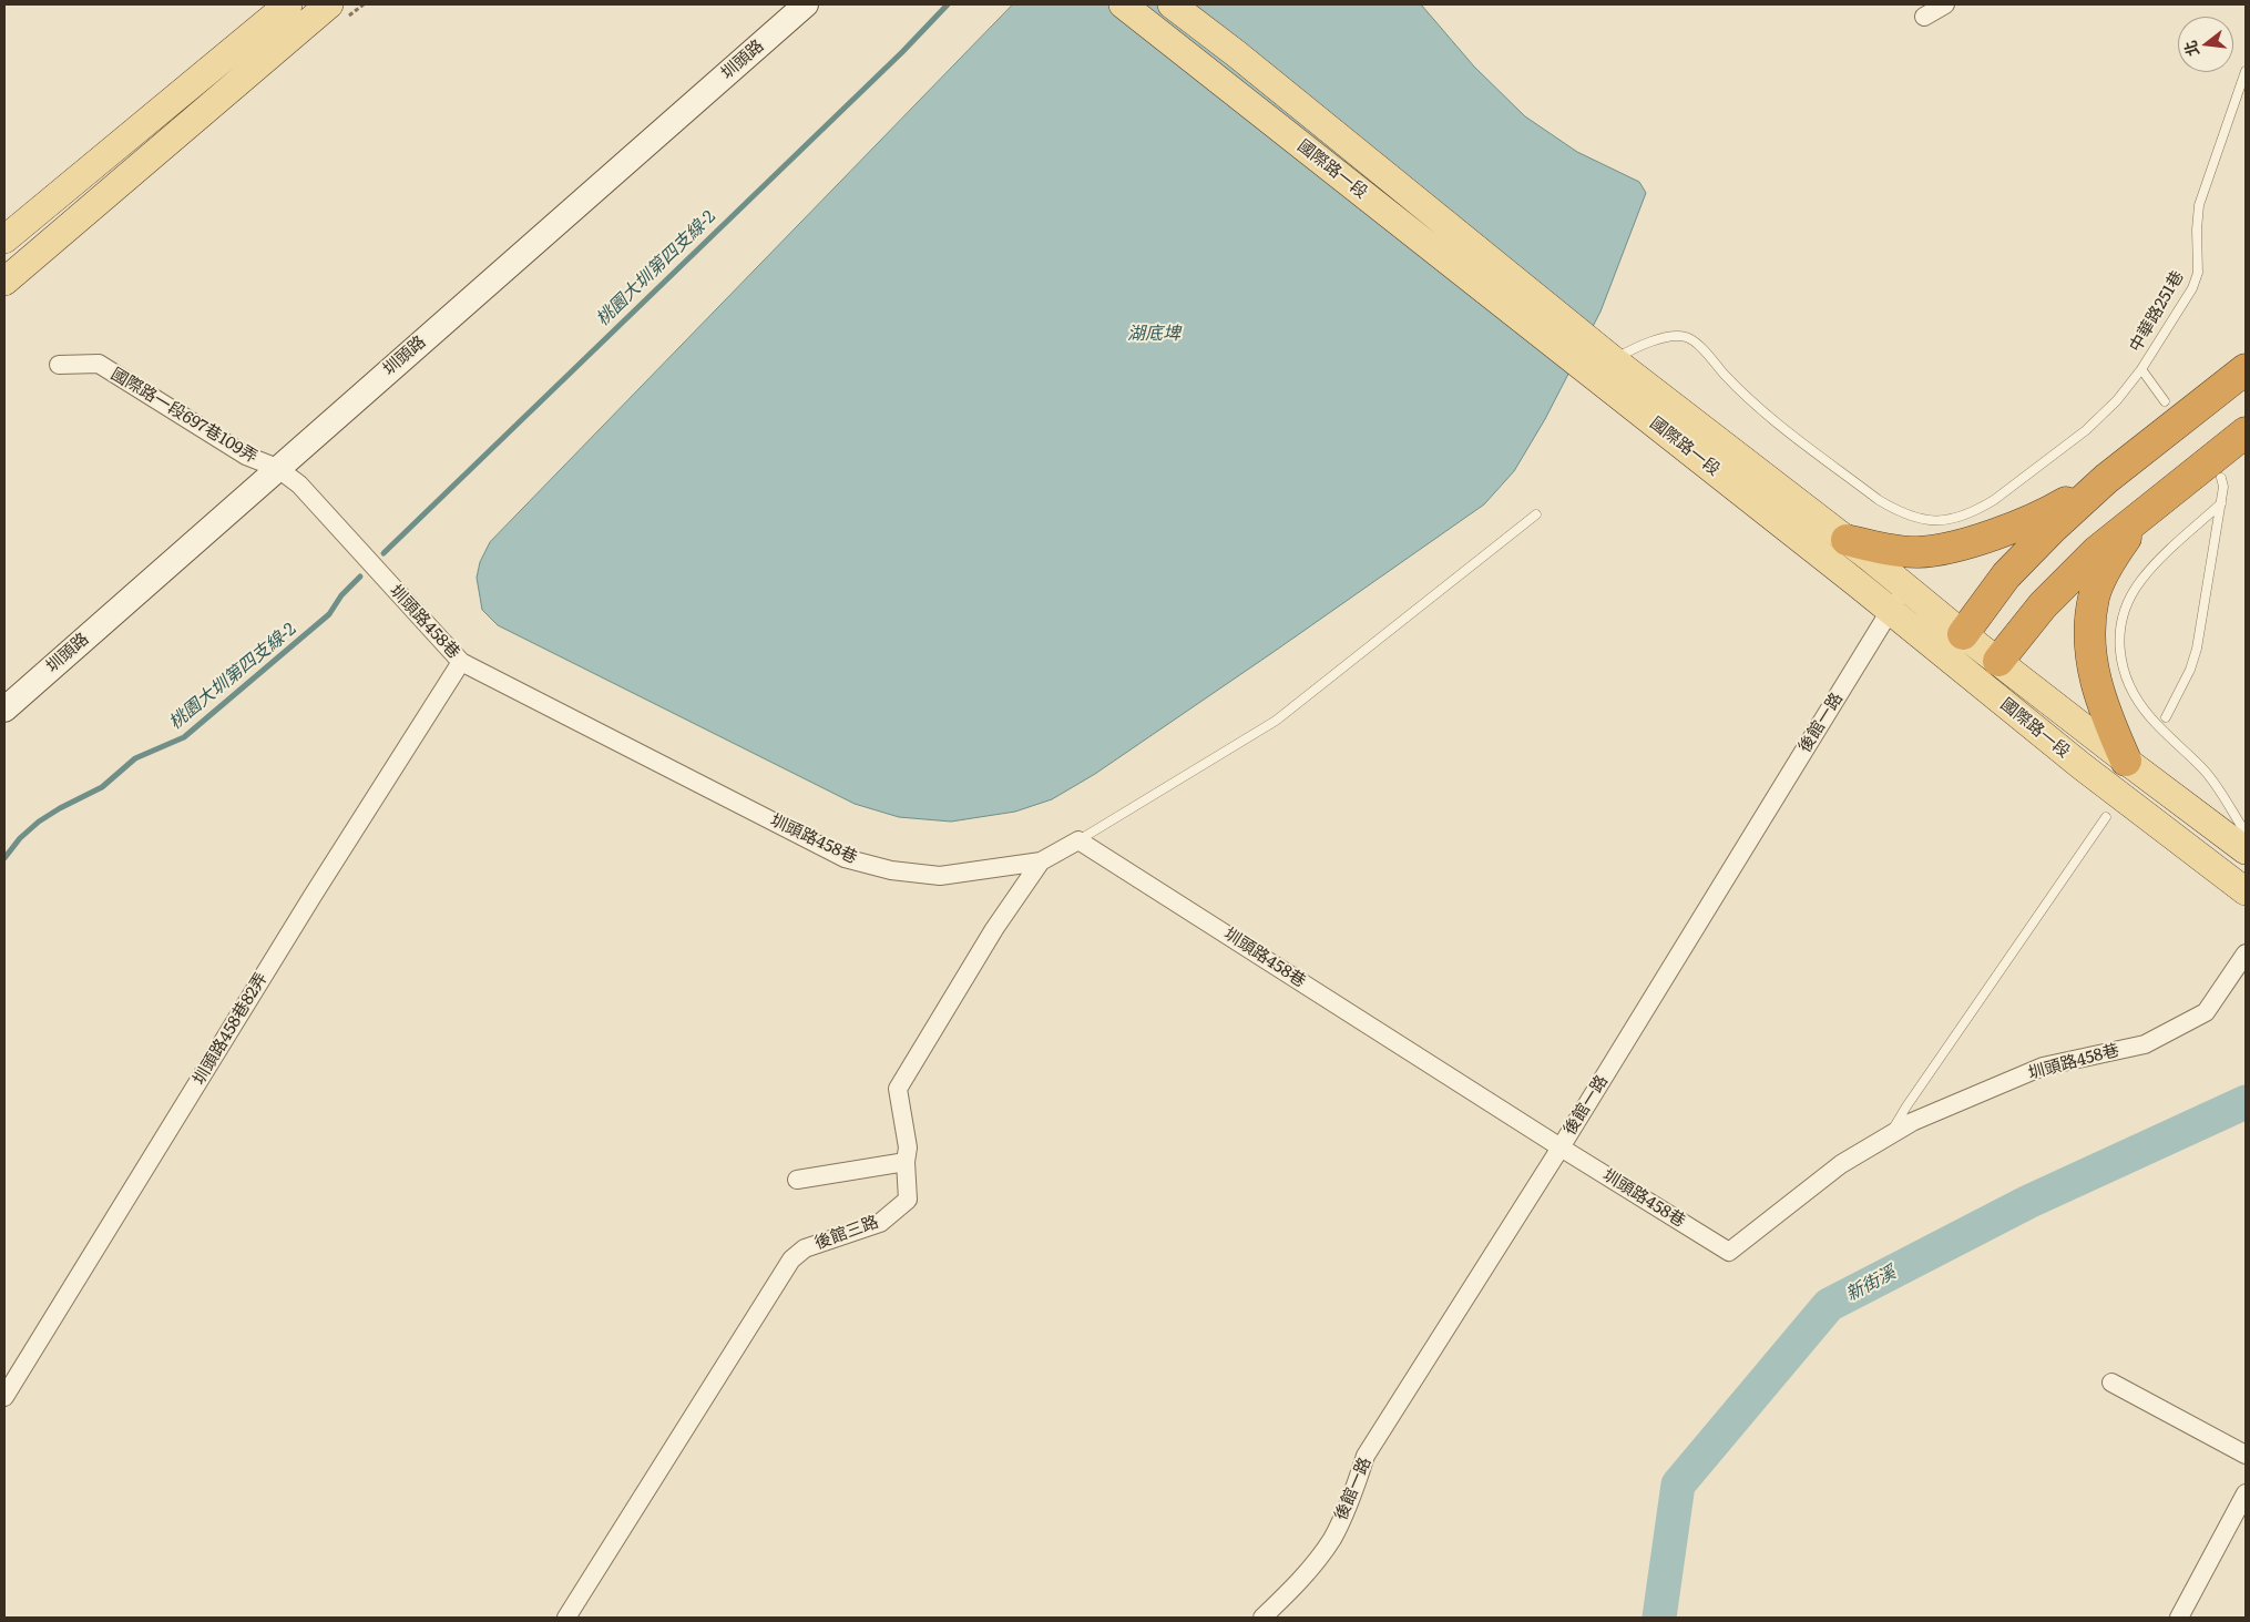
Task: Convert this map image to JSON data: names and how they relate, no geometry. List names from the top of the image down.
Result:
{
  "streets": {
    "main road": ["國際路一段"],
    "street": [
      "圳頭路",
      "國際路一段697巷109弄",
      "圳頭路458巷",
      "後館一路",
      "圳頭路458巷82弄",
      "後館三路"
    ],
    "lane": ["中華路251巷"]
  },
  "crossings": [
    ["圳頭路", "國際路一段697巷109弄"],
    ["圳頭路", "圳頭路458巷"],
    ["國際路一段", "後館一路"],
    ["國際路一段697巷109弄", "圳頭路458巷"],
    ["圳頭路458巷", "後館一路"],
    ["圳頭路458巷", "圳頭路458巷82弄"],
    ["圳頭路458巷", "後館三路"]
  ],
  "water": ["桃園大圳第四支線-2", "湖底埤", "新街溪"],
  "north": "left"
}
